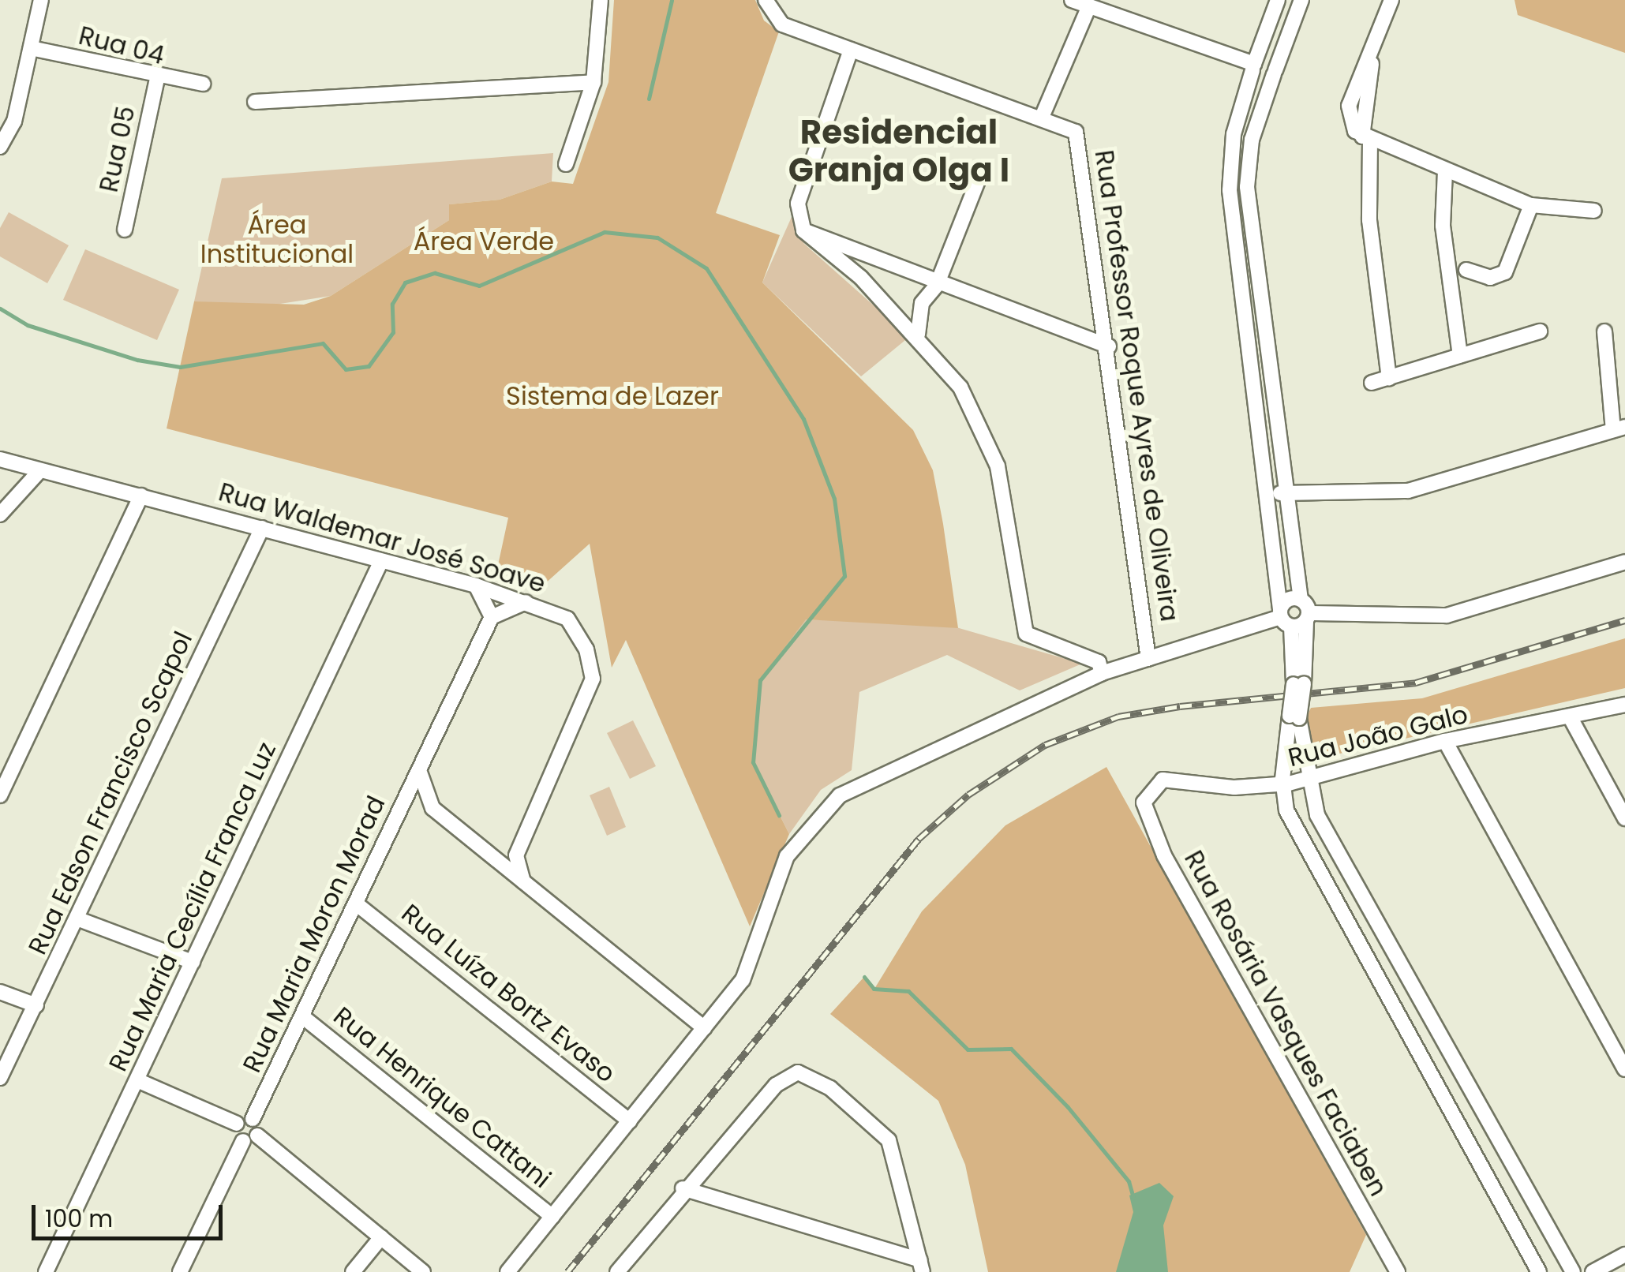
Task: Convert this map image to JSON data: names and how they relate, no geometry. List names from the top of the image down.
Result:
{
  "streets": {
    "street": [
      "Rua 04",
      "Rua 05",
      "Rua Professor Roque Ayres de Oliveira",
      "Rua Waldemar José Soave",
      "Rua João Galo",
      "Rua Edson Francisco Scapol",
      "Rua Maria Cecília Franca Luz",
      "Rua Maria Moron Morad",
      "Rua Luíza Bortz Evaso",
      "Rua Rosária Vasques Faciaben",
      "Rua Henrique Cattani"
    ]
  },
  "crossings": [
    ["Rua 04", "Rua 05"],
    ["Rua Waldemar José Soave", "Rua Edson Francisco Scapol"],
    ["Rua Waldemar José Soave", "Rua Maria Cecília Franca Luz"],
    ["Rua João Galo", "Rua Rosária Vasques Faciaben"],
    ["Rua Maria Moron Morad", "Rua Luíza Bortz Evaso"],
    ["Rua Maria Moron Morad", "Rua Henrique Cattani"]
  ],
  "districts": ["Residencial Granja Olga I"],
  "parks": ["Área Institucional", "Área Verde", "Sistema de Lazer"],
  "scale_bar": "100 m"
}
